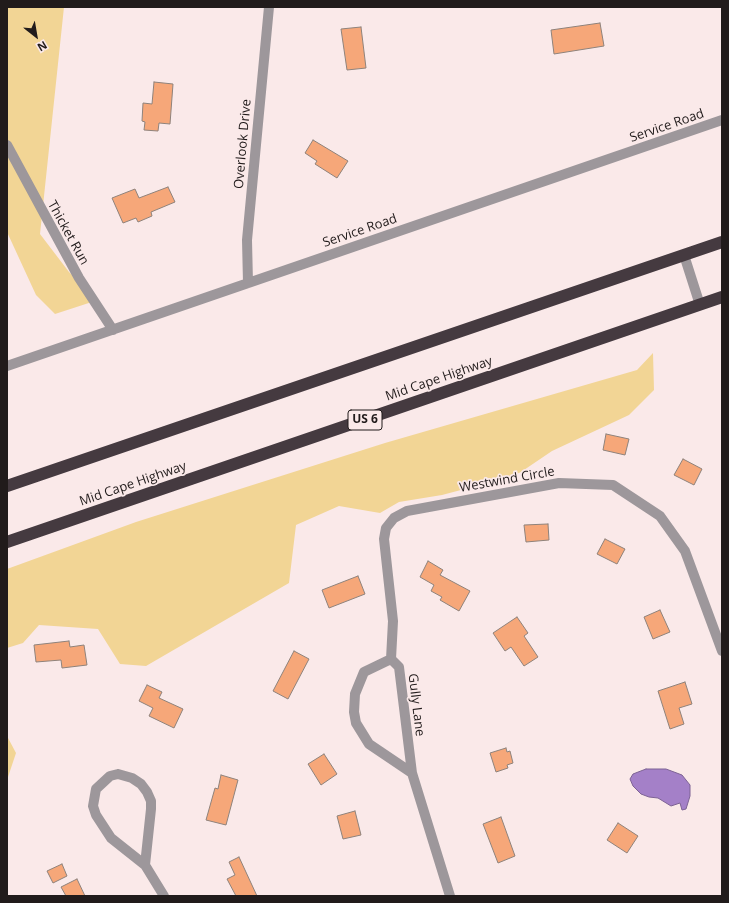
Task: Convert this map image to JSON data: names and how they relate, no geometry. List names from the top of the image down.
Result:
{
  "streets": {
    "highway": ["Mid Cape Highway", "US 6"],
    "street": [
      "Service Road",
      "Overlook Drive",
      "Thicket Run",
      "Westwind Circle",
      "Gully Lane"
    ]
  },
  "crossings": [
    ["Service Road", "Overlook Drive"],
    ["Service Road", "Thicket Run"],
    ["Westwind Circle", "Gully Lane"]
  ],
  "north": "bottom right"
}
